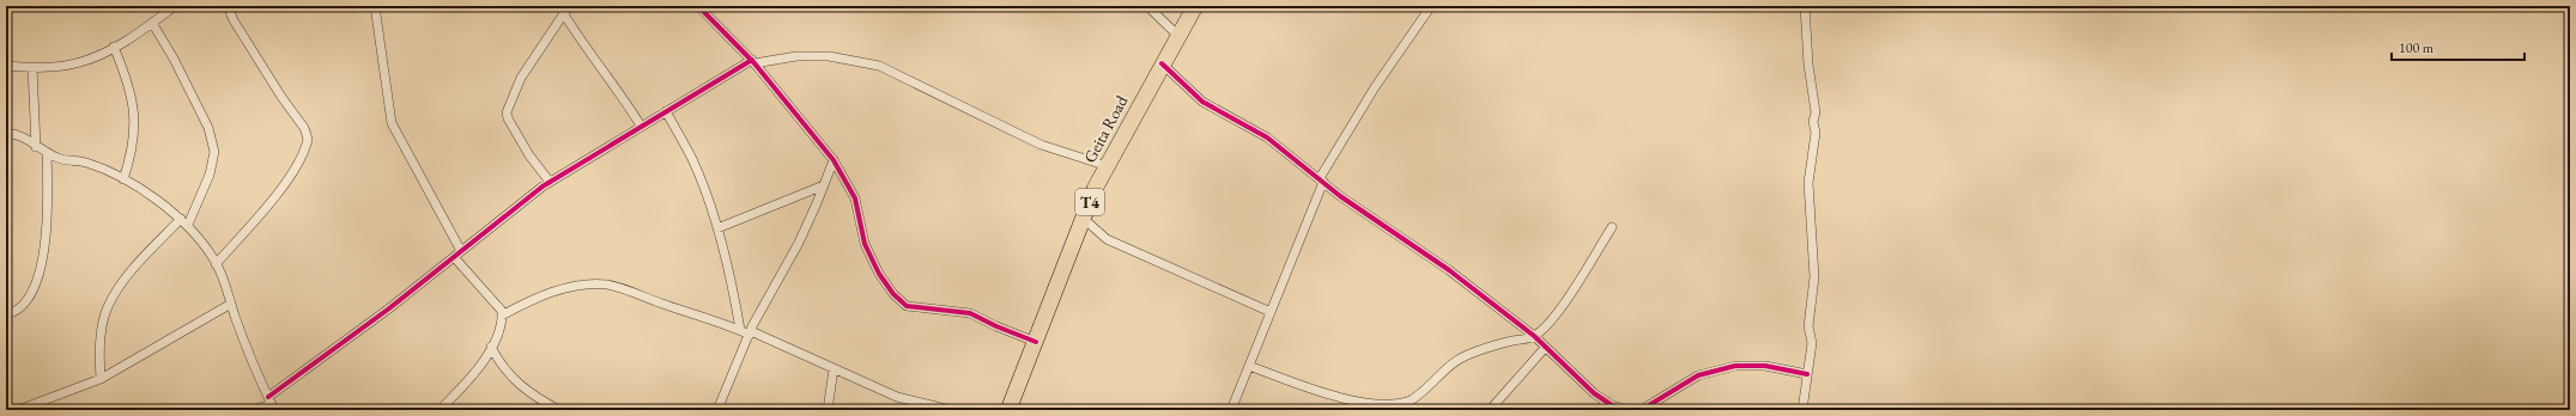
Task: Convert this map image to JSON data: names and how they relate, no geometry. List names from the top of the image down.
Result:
{
  "streets": {
    "highway": ["Geita Road", "T4"]
  },
  "scale_bar": "100 m"
}
